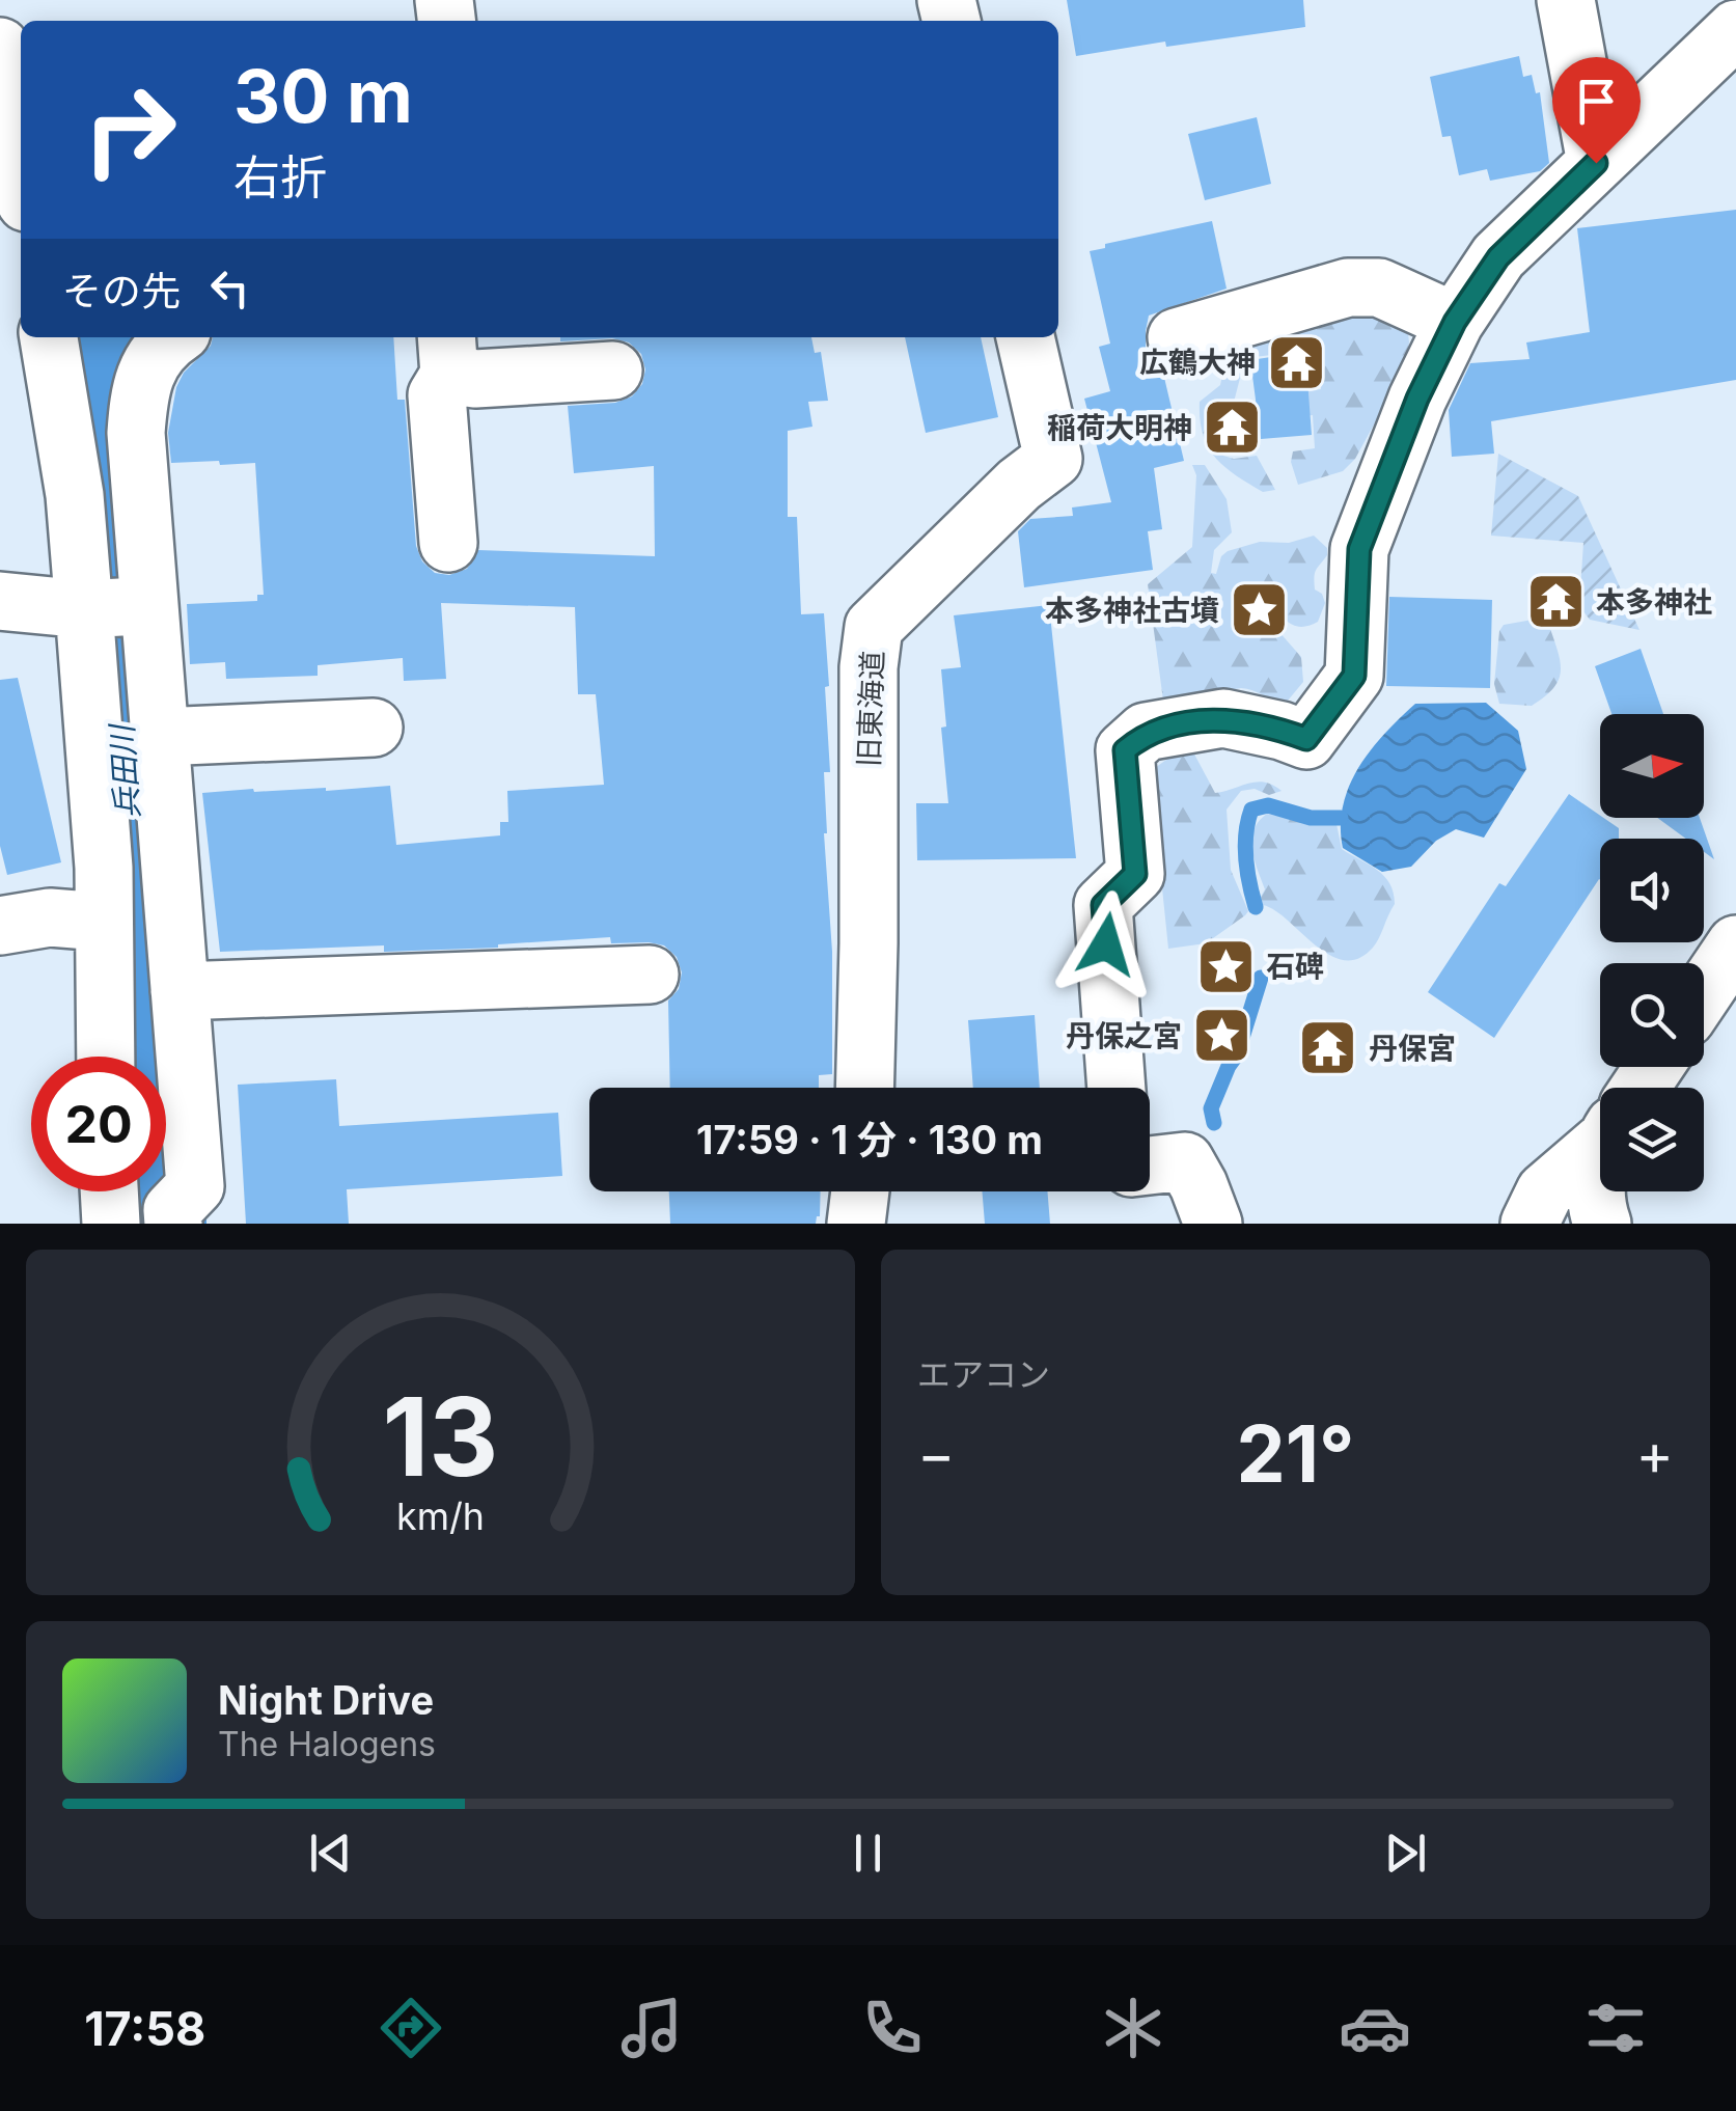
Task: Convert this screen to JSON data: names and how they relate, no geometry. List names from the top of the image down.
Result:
{
  "streets": {
    "street": ["旧東海道"]
  },
  "water": ["兵田川"],
  "places": {
    "temple": [
      "広鶴大神",
      "稲荷大明神",
      "本多神社",
      "丹保宮"
    ],
    "place": ["本多神社古墳", "石碑", "丹保之宮"]
  },
  "north": "right",
  "page": {
    "turn": ["30 m", "右折"],
    "then": "その先",
    "limit": "20",
    "trip": "17:59 · 1 分 · 130 m",
    "tile": "エアコン",
    "heat": ["−", "21°", "+"],
    "song": ["Night Drive", "The Halogens"],
    "tabs": "17:58",
    "gauge": ["13", "km/h"]
  }
}
